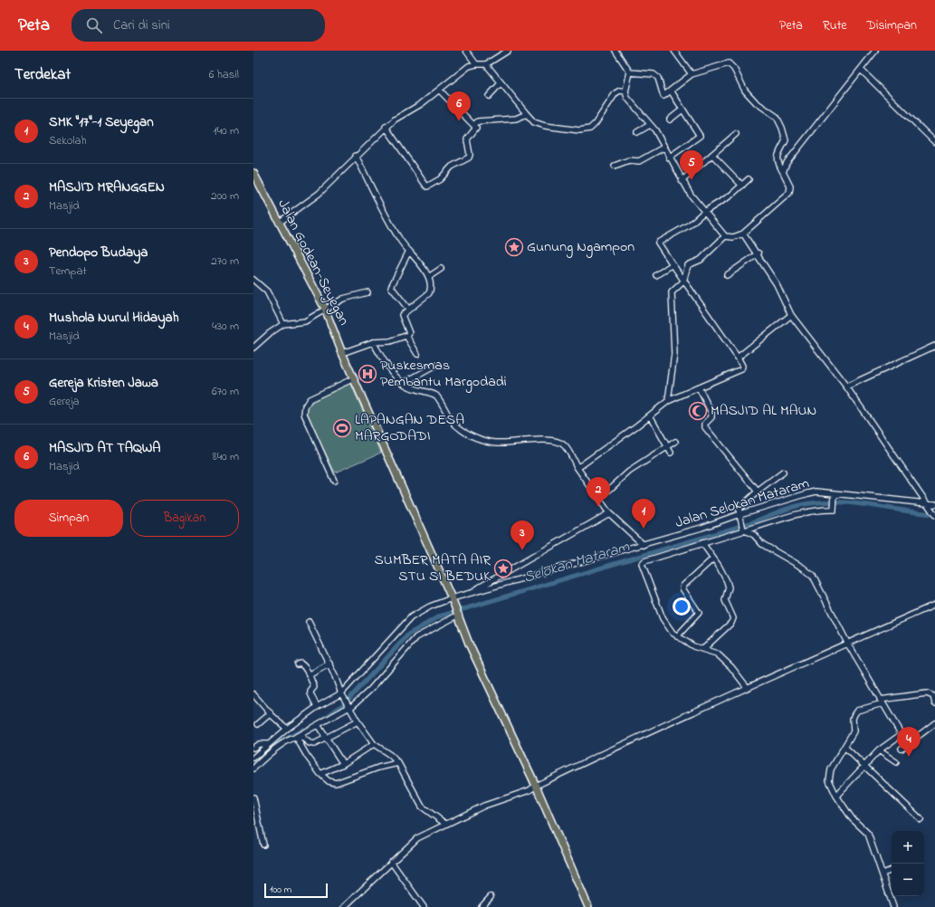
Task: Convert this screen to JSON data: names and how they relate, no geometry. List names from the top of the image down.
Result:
{
  "streets": {
    "main road": ["Jalan Godean-Seyegan"],
    "street": ["Jalan Selokan Mataram"]
  },
  "crossings": [
    ["Jalan Godean-Seyegan", "Jalan Selokan Mataram"]
  ],
  "water": ["Selokan Mataram"],
  "places": {
    "place": ["Gunung Ngampon", "SUMBER MATA AIR STU SI BEDUK"],
    "hospital": ["Puskesmas Pembantu Margodadi"],
    "mosque": ["MASJID AL MAUN"],
    "sports": ["LAPANGAN DESA MARGODADI"]
  },
  "scale_bar": "100 m",
  "page": {
    "header": "Peta",
    "search": "Cari di sini",
    "nav": ["Peta", "Rute", "Disimpan"],
    "heading": ["Terdekat", "6 hasil"],
    "pins": [
      "6",
      "5",
      "2",
      "1",
      "3",
      "4"
    ],
    "list": [
      {
        "mark": "1",
        "name": "SMK \"17\"-1 Seyegan",
        "note": "Sekolah",
        "value": "140 m"
      },
      {
        "mark": "2",
        "name": "MASJID MRANGGEN",
        "note": "Masjid",
        "value": "200 m"
      },
      {
        "mark": "3",
        "name": "Pendopo Budaya",
        "note": "Tempat",
        "value": "270 m"
      },
      {
        "mark": "4",
        "name": "Mushola Nurul Hidayah",
        "note": "Masjid",
        "value": "430 m"
      },
      {
        "mark": "5",
        "name": "Gereja Kristen Jawa",
        "note": "Gereja",
        "value": "670 m"
      },
      {
        "mark": "6",
        "name": "MASJID AT TAQWA",
        "note": "Masjid",
        "value": "840 m"
      }
    ],
    "buttons": ["Simpan", "Bagikan"],
    "map_buttons": ["+", "−"],
    "scale": "100 m"
  }
}
